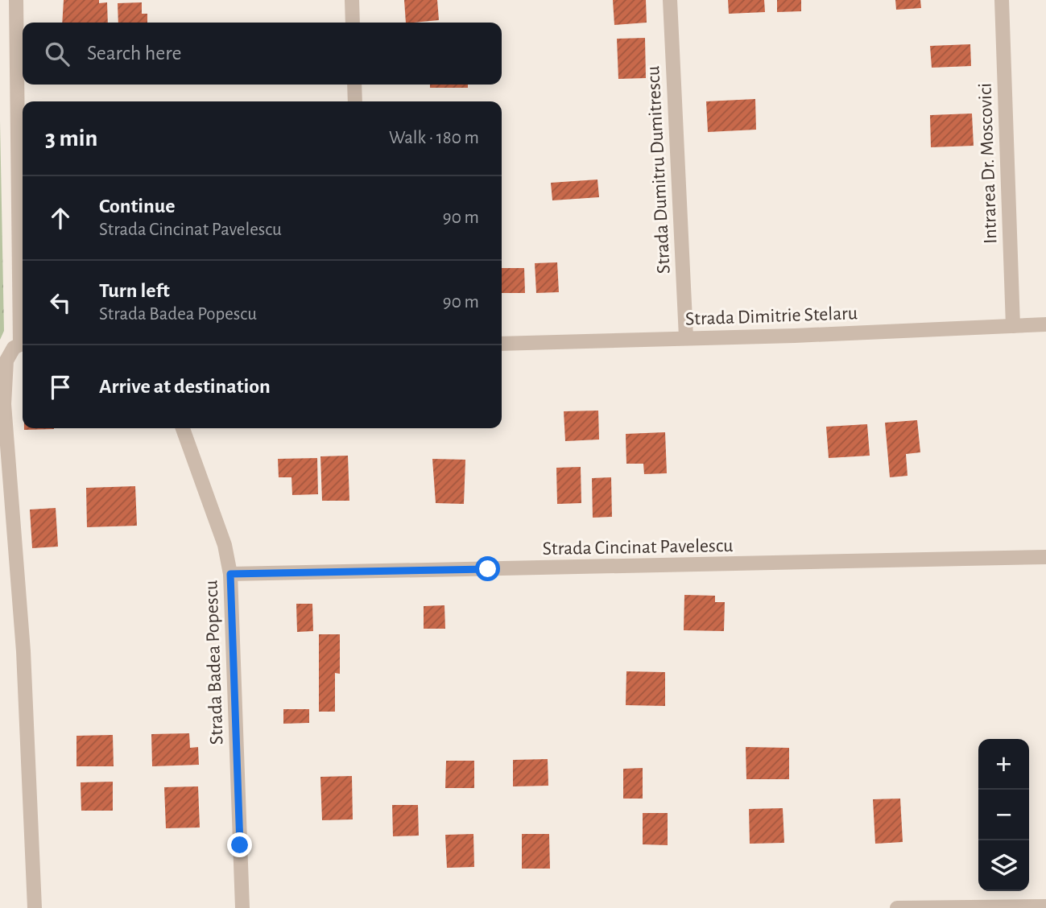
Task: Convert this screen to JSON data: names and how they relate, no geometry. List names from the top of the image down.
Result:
{
  "streets": {
    "street": [
      "Intrarea Dr. Moscovici",
      "Strada Dumitru Dumitrescu",
      "Strada Dimitrie Stelaru",
      "Strada Cincinat Pavelescu",
      "Strada Badea Popescu"
    ]
  },
  "crossings": [
    ["Intrarea Dr. Moscovici", "Strada Dimitrie Stelaru"],
    ["Strada Dumitru Dumitrescu", "Strada Dimitrie Stelaru"],
    ["Strada Cincinat Pavelescu", "Strada Badea Popescu"]
  ],
  "page": {
    "search": "Search here",
    "heading": ["3 min", "Walk · 180 m"],
    "list": [
      ["Continue", "Strada Cincinat Pavelescu", "90 m"],
      ["Turn left", "Strada Badea Popescu", "90 m"],
      "Arrive at destination"
    ],
    "map_buttons": ["+", "−"]
  }
}
